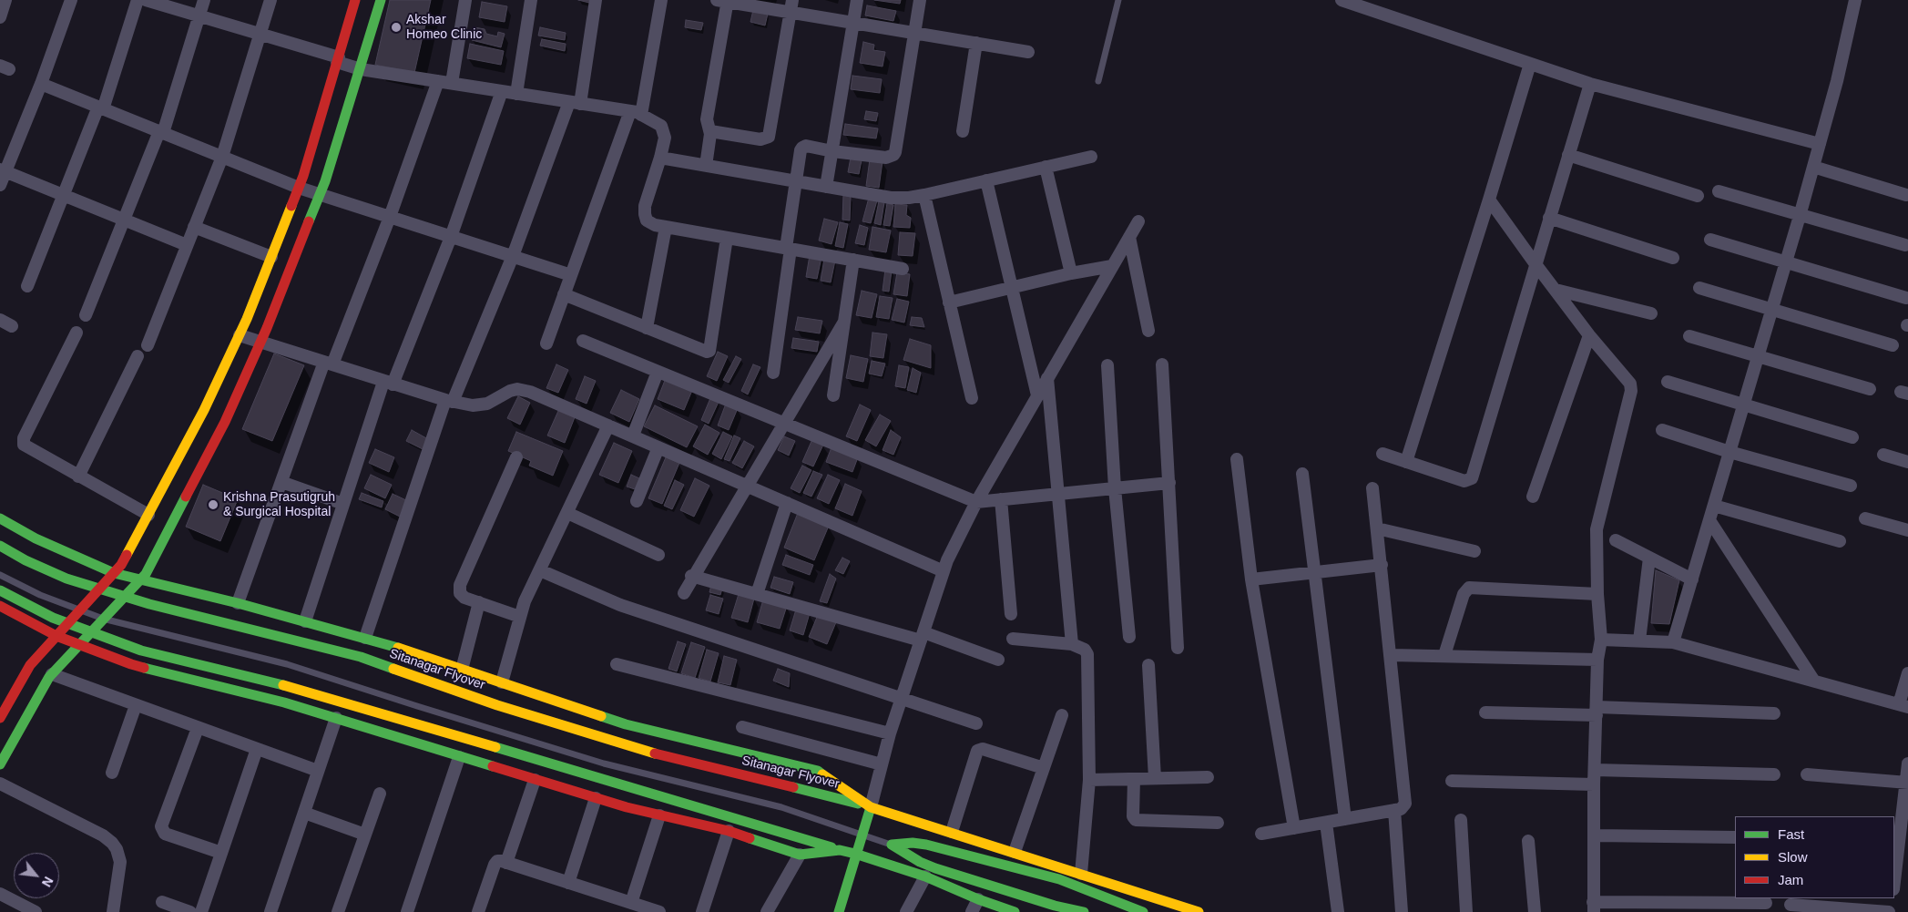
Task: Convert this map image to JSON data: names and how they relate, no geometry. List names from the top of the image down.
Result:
{
  "streets": {
    "street": ["Sitanagar Flyover"]
  },
  "places": ["Akshar Homeo Clinic", "Krishna Prasutigruh & Surgical Hospital"],
  "legend": ["Fast", "Slow", "Jam"],
  "north": "bottom right"
}
